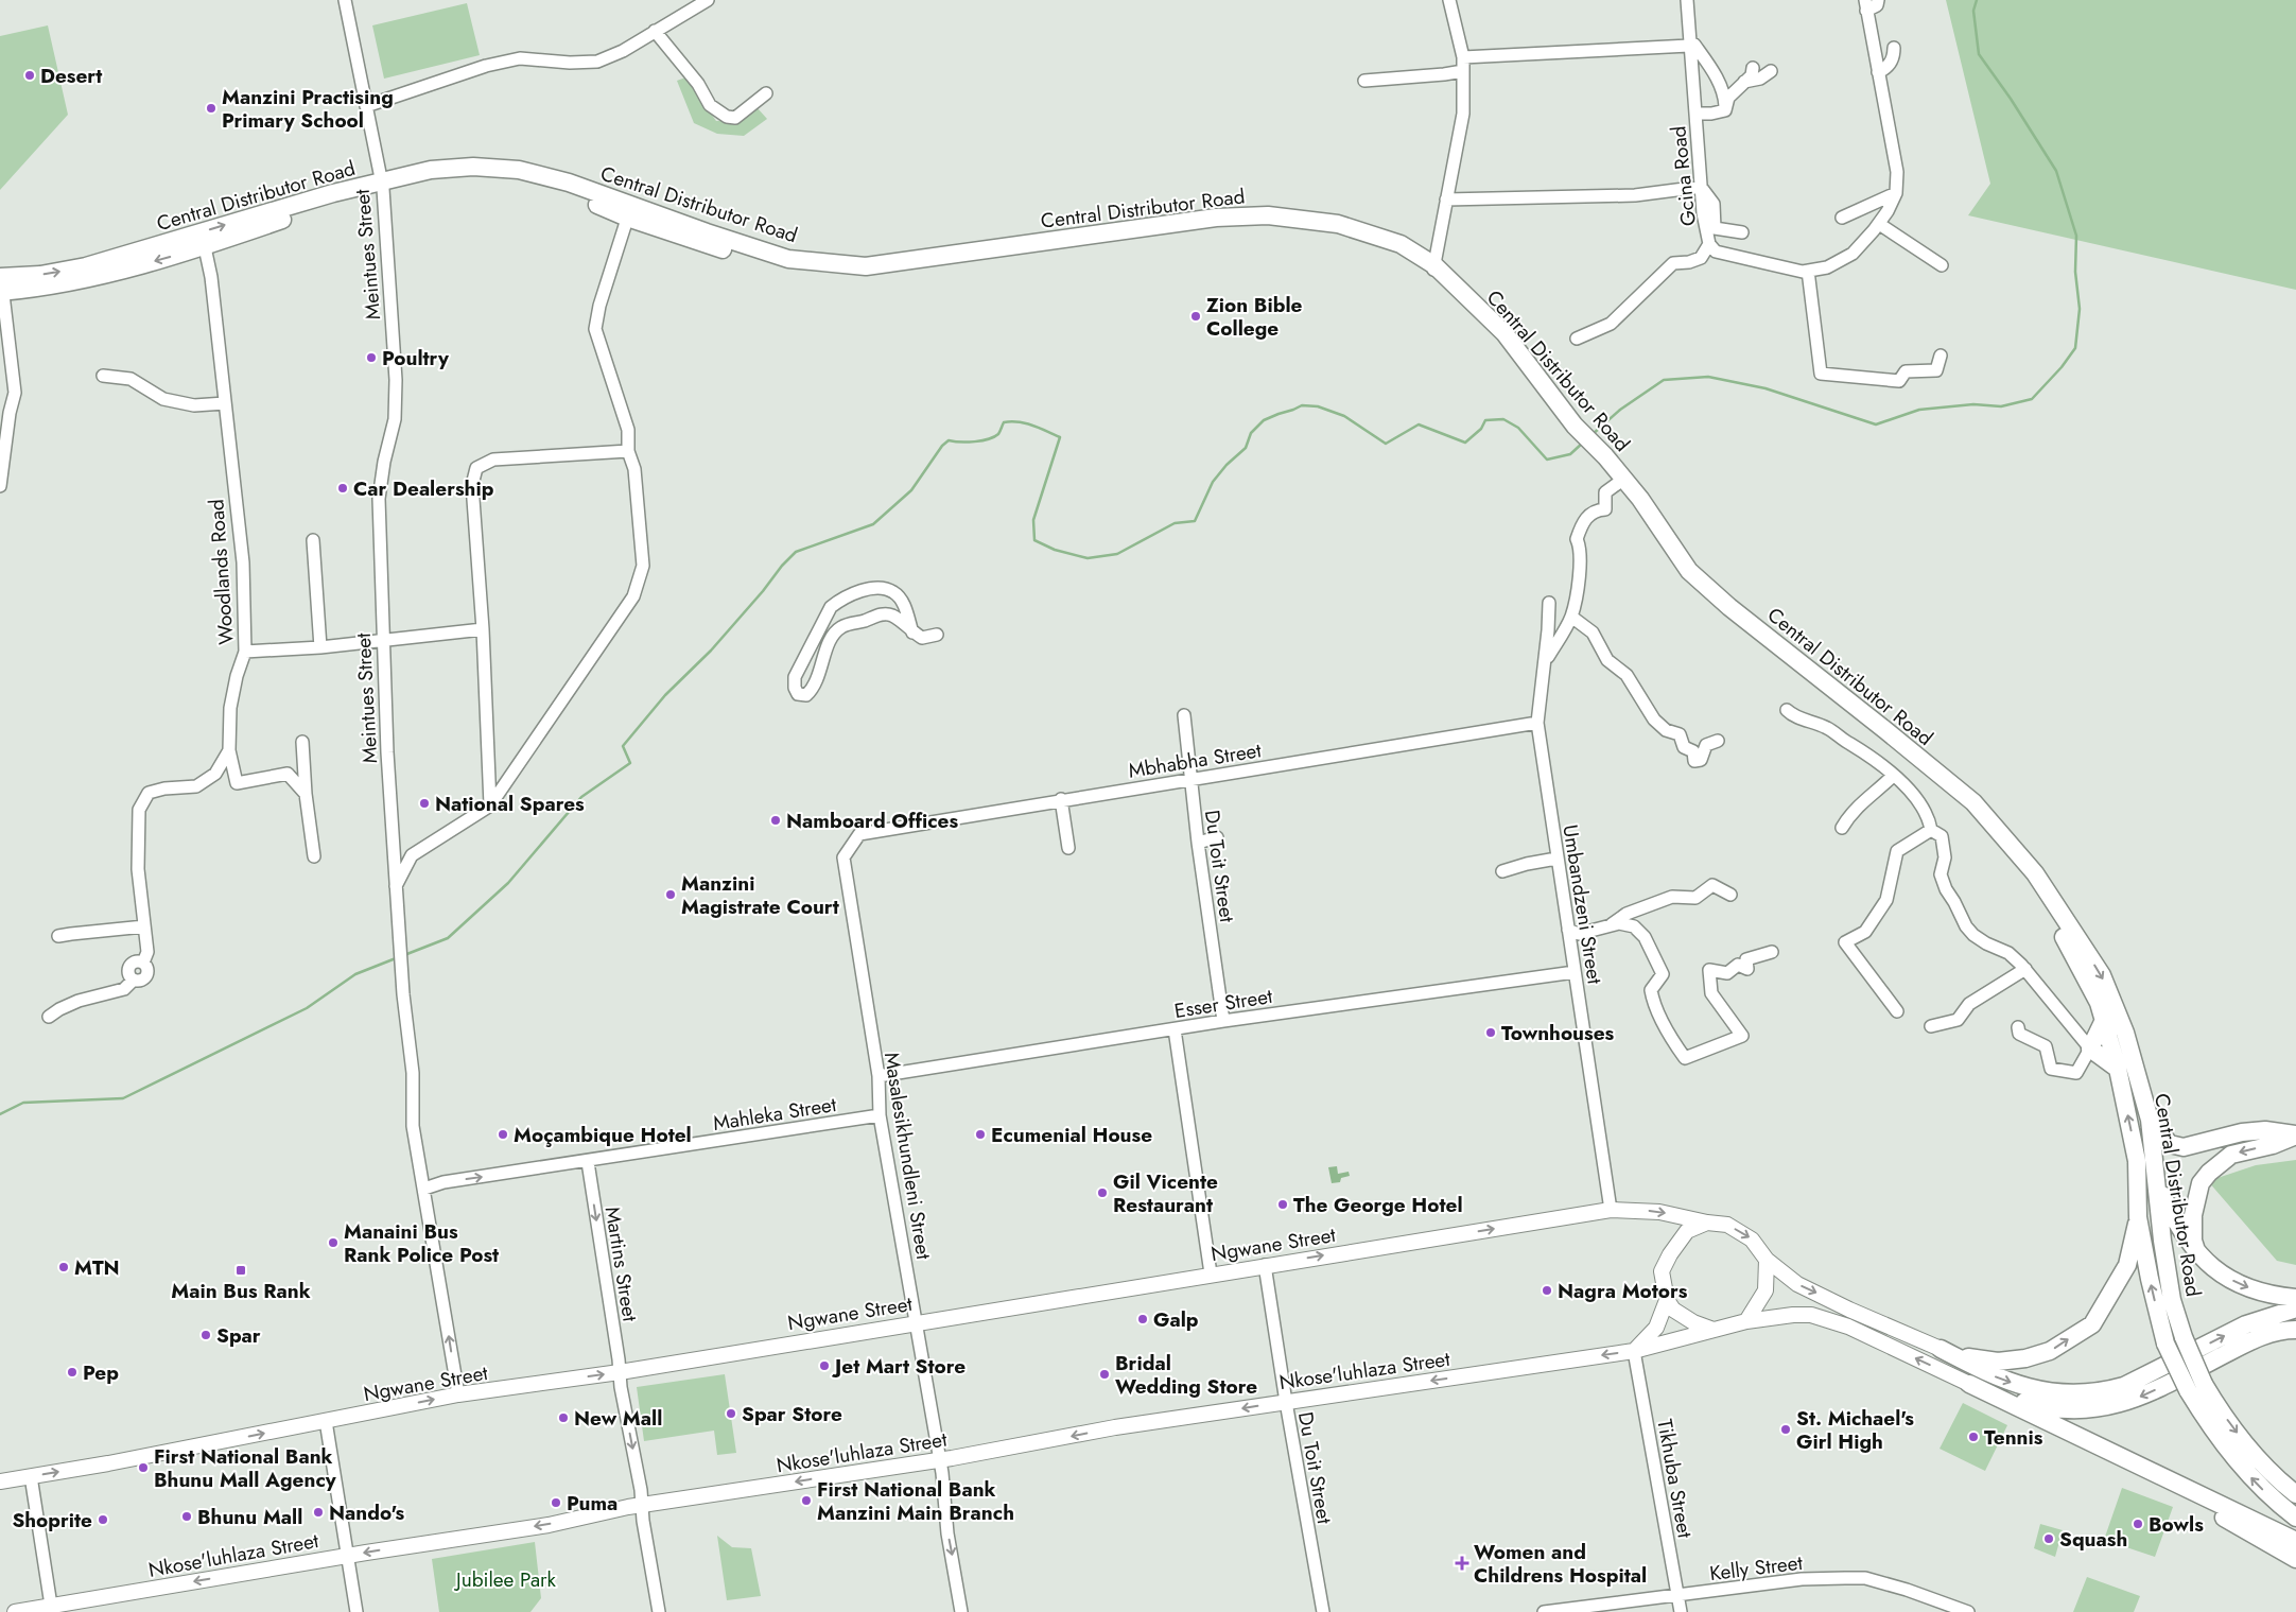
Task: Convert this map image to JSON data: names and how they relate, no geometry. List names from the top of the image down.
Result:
{
  "streets": {
    "highway": ["Central Distributor Road"],
    "main road": ["Ngwane Street", "Nkose'luhlaza Street"],
    "street": [
      "Gcina Road",
      "Meintues Street",
      "Woodlands Road",
      "Mbhabha Street",
      "Du Toit Street",
      "Umbandzeni Street",
      "Esser Street",
      "Mahleka Street",
      "Masalesikhundleni Street",
      "Martins Street",
      "Tikhuba Street",
      "Kelly Street"
    ]
  },
  "crossings": [
    ["Central Distributor Road", "Meintues Street"],
    ["Central Distributor Road", "Woodlands Road"],
    ["Meintues Street", "Mahleka Street"],
    ["Meintues Street", "Ngwane Street"],
    ["Mbhabha Street", "Du Toit Street"],
    ["Mbhabha Street", "Umbandzeni Street"],
    ["Mbhabha Street", "Masalesikhundleni Street"],
    ["Du Toit Street", "Esser Street"],
    ["Du Toit Street", "Ngwane Street"],
    ["Du Toit Street", "Nkose'luhlaza Street"],
    ["Umbandzeni Street", "Esser Street"],
    ["Umbandzeni Street", "Ngwane Street"],
    ["Esser Street", "Masalesikhundleni Street"],
    ["Mahleka Street", "Masalesikhundleni Street"],
    ["Mahleka Street", "Martins Street"],
    ["Masalesikhundleni Street", "Ngwane Street"],
    ["Masalesikhundleni Street", "Nkose'luhlaza Street"],
    ["Ngwane Street", "Martins Street"],
    ["Ngwane Street", "Nkose'luhlaza Street"],
    ["Martins Street", "Nkose'luhlaza Street"],
    ["Nkose'luhlaza Street", "Tikhuba Street"],
    ["Tikhuba Street", "Kelly Street"]
  ],
  "one_way": [
    "Mahleka Street",
    "Ngwane Street",
    "Martins Street",
    "Nkose'luhlaza Street"
  ],
  "parks": ["Jubilee Park"],
  "places": {
    "other": [
      "Desert",
      "Manzini Practising Primary School",
      "Zion Bible College",
      "Poultry",
      "Car Dealership",
      "National Spares",
      "Namboard Offices",
      "Manzini Magistrate Court",
      "Townhouses",
      "Moçambique Hotel",
      "Ecumenial House",
      "Gil Vicente Restaurant",
      "The George Hotel",
      "Manaini Bus Rank Police Post",
      "MTN",
      "Nagra Motors",
      "Galp",
      "Spar",
      "Jet Mart Store",
      "Pep",
      "Bridal Wedding Store",
      "Spar Store",
      "New Mall",
      "St. Michael's Girl High",
      "Tennis",
      "First National Bank Bhunu Mall Agency",
      "First National Bank Manzini Main Branch",
      "Puma",
      "Nando's",
      "Bhunu Mall",
      "Shoprite",
      "Bowls",
      "Squash"
    ],
    "transit": ["Main Bus Rank"],
    "health": ["Women and Childrens Hospital"]
  }
}
